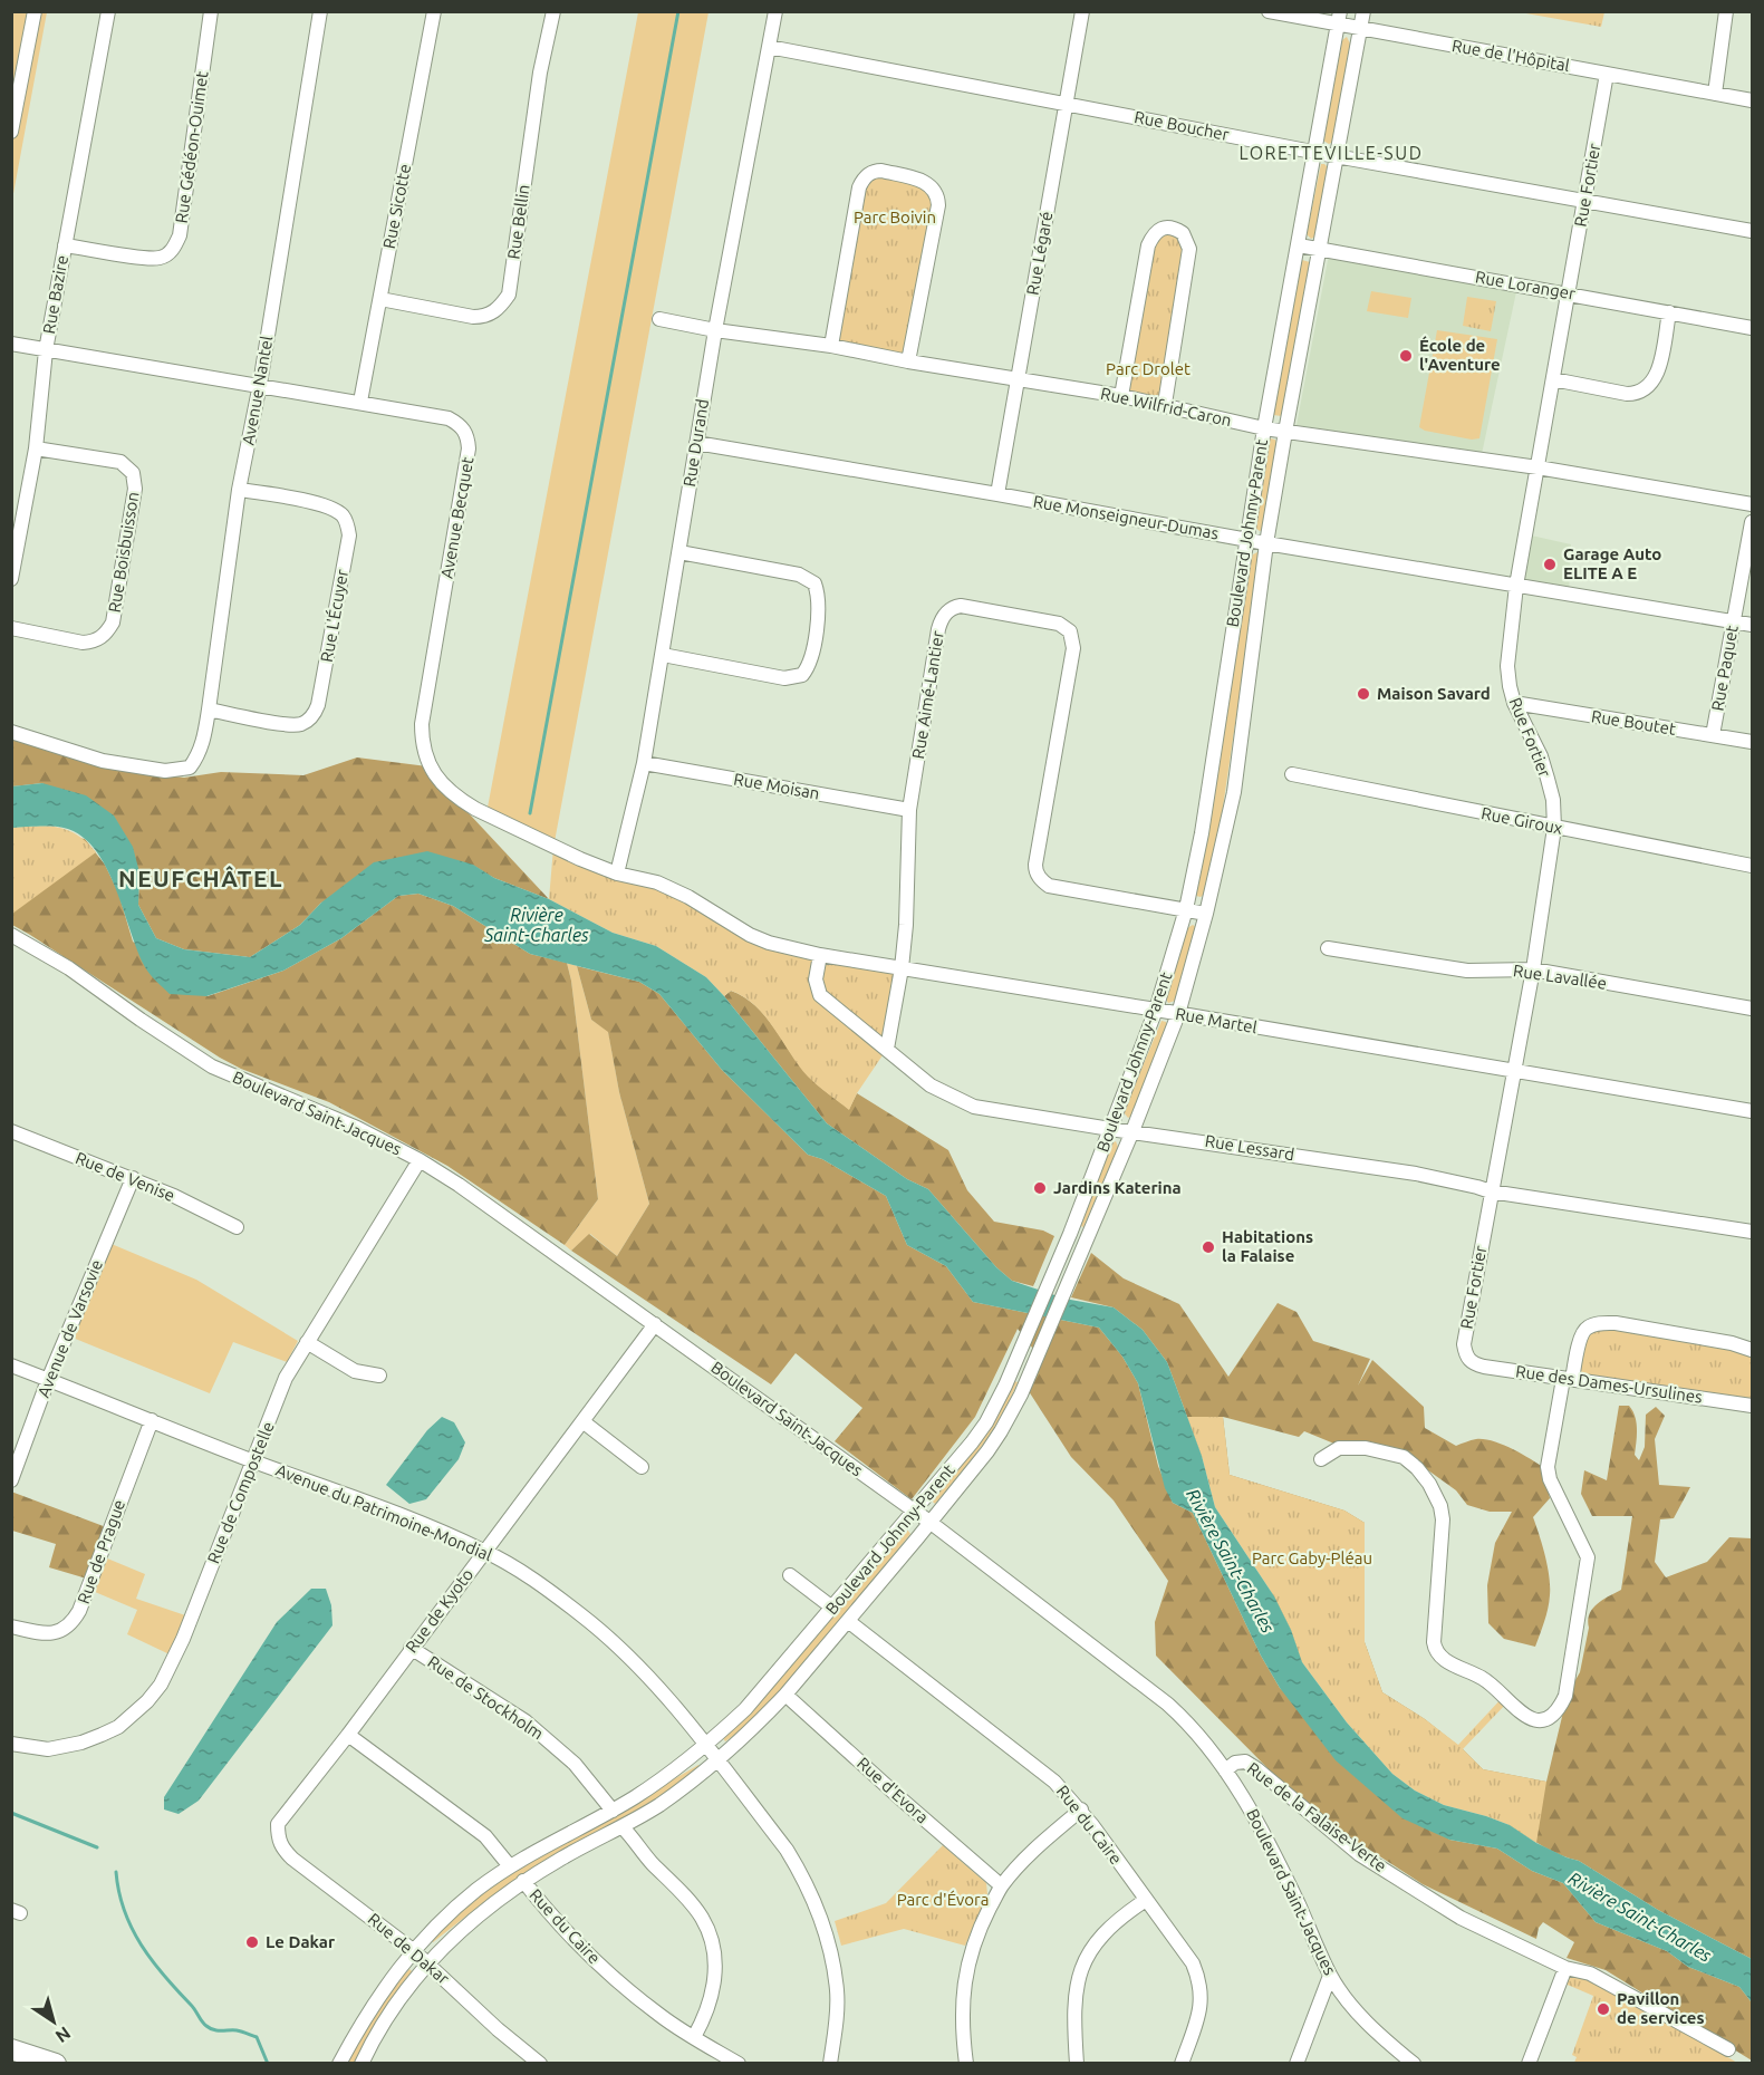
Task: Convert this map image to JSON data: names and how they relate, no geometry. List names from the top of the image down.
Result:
{
  "streets": {
    "street": [
      "Rue de l'Hôpital",
      "Rue Boucher",
      "Rue Gédéon-Ouimet",
      "Rue Fortier",
      "Rue Sicotte",
      "Rue Bellin",
      "Rue Légaré",
      "Rue Loranger",
      "Rue Bazire",
      "Avenue Nantel",
      "Rue Wilfrid-Caron",
      "Rue Durand",
      "Avenue Becquet",
      "Rue Monseigneur-Dumas",
      "Boulevard Johnny-Parent",
      "Rue Boisbuisson",
      "Rue L'Écuyer",
      "Rue Paquet",
      "Rue Aimé-Lantier",
      "Rue Boutet",
      "Rue Moisan",
      "Rue Giroux",
      "Rue Lavallée",
      "Rue Martel",
      "Boulevard Saint-Jacques",
      "Rue Lessard",
      "Rue de Venise",
      "Avenue de Varsovie",
      "Rue des Dames-Ursulines",
      "Rue de Compostelle",
      "Avenue du Patrimoine-Mondial",
      "Rue de Prague",
      "Rue de Kyoto",
      "Rue de Stockholm",
      "Rue d'Evora",
      "Rue de la Falaise-Verte",
      "Rue du Caire",
      "Rue de Dakar"
    ]
  },
  "crossings": [
    ["Rue de l'Hôpital", "Rue Fortier"],
    ["Rue de l'Hôpital", "Boulevard Johnny-Parent"],
    ["Rue Boucher", "Rue Fortier"],
    ["Rue Boucher", "Rue Légaré"],
    ["Rue Boucher", "Rue Durand"],
    ["Rue Boucher", "Boulevard Johnny-Parent"],
    ["Rue Gédéon-Ouimet", "Rue Bazire"],
    ["Rue Fortier", "Rue Loranger"],
    ["Rue Fortier", "Rue Wilfrid-Caron"],
    ["Rue Fortier", "Rue Monseigneur-Dumas"],
    ["Rue Fortier", "Rue Boutet"],
    ["Rue Fortier", "Rue Giroux"],
    ["Rue Fortier", "Rue Lavallée"],
    ["Rue Fortier", "Rue Martel"],
    ["Rue Fortier", "Rue Lessard"],
    ["Rue Fortier", "Rue des Dames-Ursulines"],
    ["Rue Sicotte", "Rue Bellin"],
    ["Rue Sicotte", "Avenue Becquet"],
    ["Rue Légaré", "Rue Wilfrid-Caron"],
    ["Rue Légaré", "Rue Monseigneur-Dumas"],
    ["Rue Loranger", "Boulevard Johnny-Parent"],
    ["Rue Bazire", "Avenue Becquet"],
    ["Rue Bazire", "Rue Boisbuisson"],
    ["Avenue Nantel", "Avenue Becquet"],
    ["Avenue Nantel", "Rue L'Écuyer"],
    ["Rue Wilfrid-Caron", "Rue Durand"],
    ["Rue Wilfrid-Caron", "Boulevard Johnny-Parent"],
    ["Rue Durand", "Avenue Becquet"],
    ["Rue Durand", "Rue Monseigneur-Dumas"],
    ["Rue Durand", "Rue Moisan"],
    ["Rue Durand", "Rue Martel"],
    ["Avenue Becquet", "Rue Martel"],
    ["Rue Monseigneur-Dumas", "Boulevard Johnny-Parent"],
    ["Rue Monseigneur-Dumas", "Rue Paquet"],
    ["Boulevard Johnny-Parent", "Rue Aimé-Lantier"],
    ["Boulevard Johnny-Parent", "Rue Martel"],
    ["Boulevard Johnny-Parent", "Boulevard Saint-Jacques"],
    ["Boulevard Johnny-Parent", "Rue Lessard"],
    ["Boulevard Johnny-Parent", "Avenue du Patrimoine-Mondial"],
    ["Boulevard Johnny-Parent", "Rue de Stockholm"],
    ["Boulevard Johnny-Parent", "Rue d'Evora"],
    ["Boulevard Johnny-Parent", "Rue du Caire"],
    ["Boulevard Johnny-Parent", "Rue de Dakar"],
    ["Rue Paquet", "Rue Boutet"],
    ["Rue Aimé-Lantier", "Rue Moisan"],
    ["Rue Aimé-Lantier", "Rue Martel"],
    ["Rue Aimé-Lantier", "Rue Lessard"],
    ["Rue Martel", "Rue Lessard"],
    ["Boulevard Saint-Jacques", "Rue de Compostelle"],
    ["Boulevard Saint-Jacques", "Rue de Kyoto"],
    ["Boulevard Saint-Jacques", "Rue de la Falaise-Verte"],
    ["Rue de Venise", "Avenue de Varsovie"],
    ["Avenue de Varsovie", "Avenue du Patrimoine-Mondial"],
    ["Rue de Compostelle", "Avenue du Patrimoine-Mondial"],
    ["Avenue du Patrimoine-Mondial", "Rue de Prague"],
    ["Avenue du Patrimoine-Mondial", "Rue de Kyoto"],
    ["Rue de Kyoto", "Rue de Stockholm"],
    ["Rue de Kyoto", "Rue de Dakar"]
  ],
  "districts": ["LORETTEVILLE-SUD", "NEUFCHÂTEL"],
  "water": ["Rivière Saint-Charles"],
  "parks": [
    "Parc Boivin",
    "Parc Drolet",
    "Parc Gaby-Pléau",
    "Parc d'Évora"
  ],
  "places": [
    "École de l'Aventure",
    "Garage Auto ELITE A E",
    "Maison Savard",
    "Jardins Katerina",
    "Habitations la Falaise",
    "Le Dakar",
    "Pavillon de services"
  ],
  "north": "bottom right"
}
